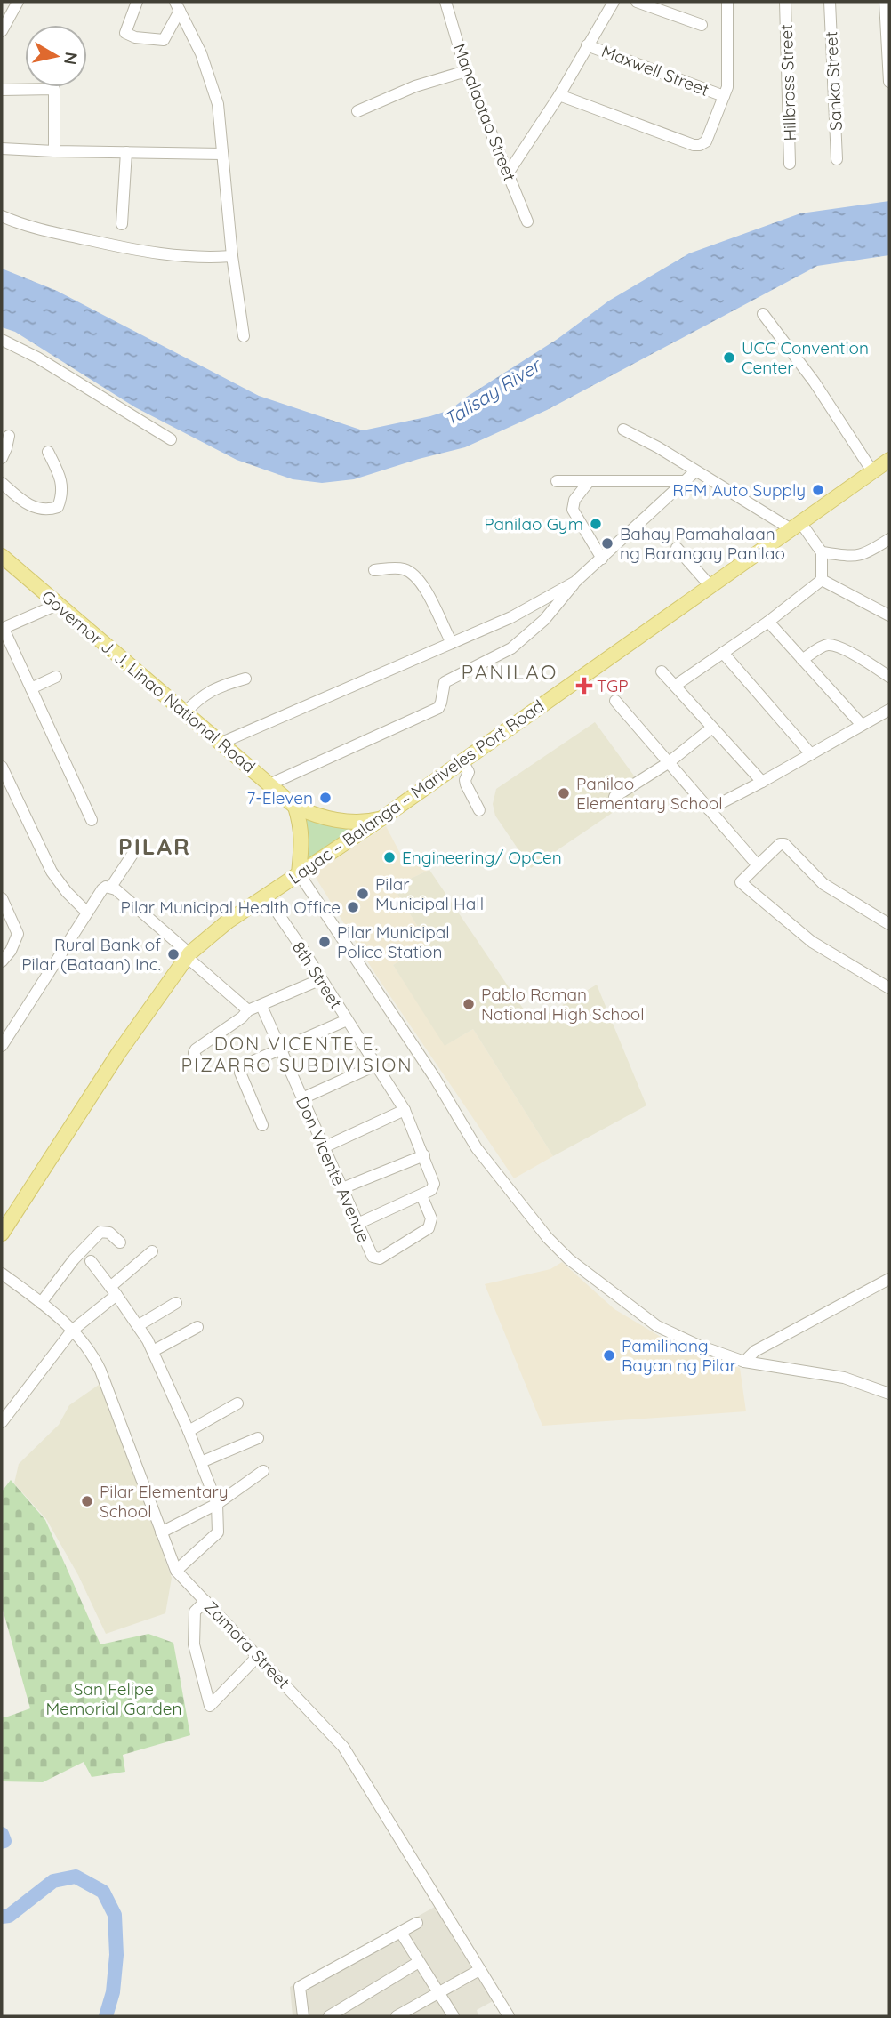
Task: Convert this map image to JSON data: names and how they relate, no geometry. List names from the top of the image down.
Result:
{
  "streets": {
    "main road": ["Governor J. J. Linao National Road", "Layac – Balanga – Mariveles Port Road"],
    "street": [
      "Maxwell Street",
      "Sanka Street",
      "Hillbross Street",
      "Manalaotao Street",
      "8th Street",
      "Don Vicente Avenue",
      "Zamora Street"
    ]
  },
  "crossings": [
    ["Governor J. J. Linao National Road", "Layac – Balanga – Mariveles Port Road"],
    ["Layac – Balanga – Mariveles Port Road", "8th Street"],
    ["8th Street", "Don Vicente Avenue"]
  ],
  "districts": ["PANILAO", "PILAR", "DON VICENTE E. PIZARRO SUBDIVISION"],
  "water": ["Talisay River"],
  "parks": ["San Felipe Memorial Garden"],
  "places": {
    "other": [
      "UCC Convention Center",
      "RFM Auto Supply",
      "Panilao Gym",
      "Bahay Pamahalaan ng Barangay Panilao",
      "Panilao Elementary School",
      "7-Eleven",
      "Engineering/ OpCen",
      "Pilar Municipal Hall",
      "Pilar Municipal Health Office",
      "Pilar Municipal Police Station",
      "Rural Bank of Pilar (Bataan) Inc.",
      "Pablo Roman National High School",
      "Pamilihang Bayan ng Pilar",
      "Pilar Elementary School"
    ],
    "health": ["TGP"]
  },
  "north": "right"
}
